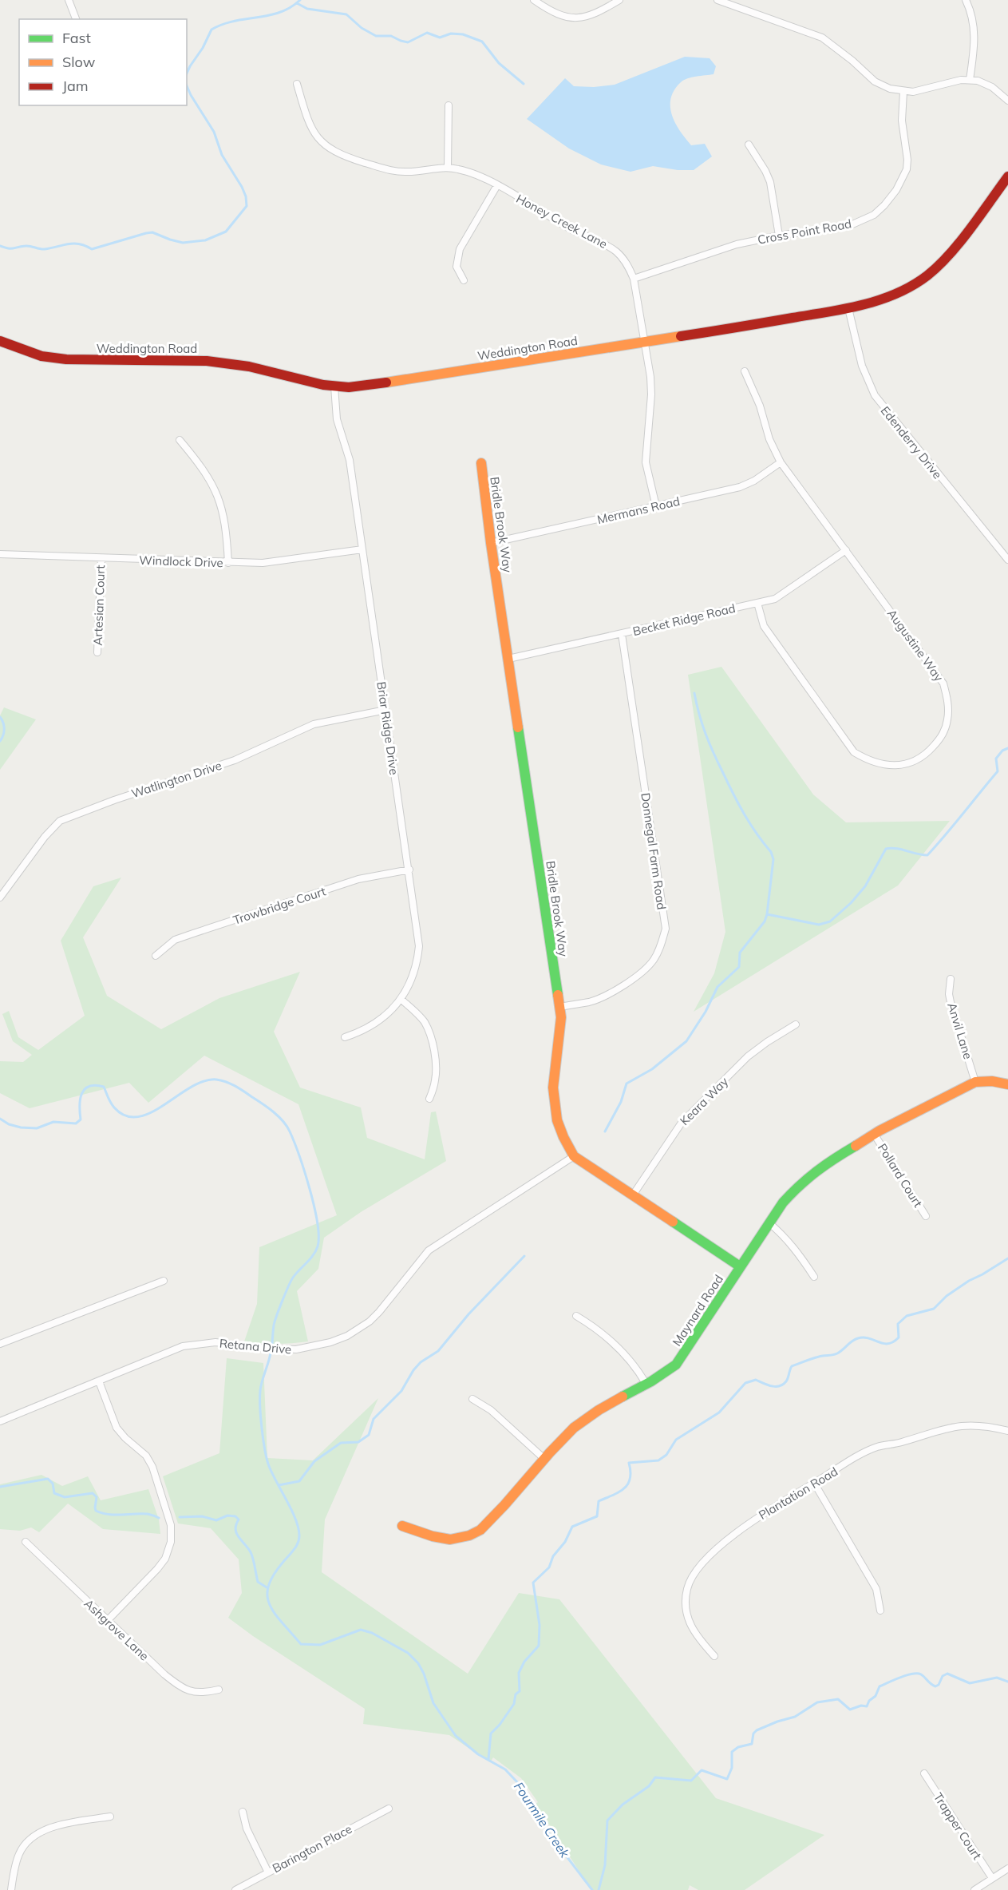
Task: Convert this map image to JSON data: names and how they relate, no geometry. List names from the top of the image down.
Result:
{
  "streets": {
    "street": [
      "Honey Creek Lane",
      "Cross Point Road",
      "Weddington Road",
      "Edenderry Drive",
      "Mermans Road",
      "Bridle Brook Way",
      "Windlock Drive",
      "Artesian Court",
      "Becket Ridge Road",
      "Augustine Way",
      "Briar Ridge Drive",
      "Watlington Drive",
      "Donnegal Farm Road",
      "Trowbridge Court",
      "Anvil Lane",
      "Keara Way",
      "Pollard Court",
      "Maynard Road",
      "Retana Drive",
      "Plantation Road",
      "Ashgrove Lane",
      "Trapper Court",
      "Barington Place"
    ]
  },
  "crossings": [
    ["Honey Creek Lane", "Cross Point Road"],
    ["Honey Creek Lane", "Weddington Road"],
    ["Honey Creek Lane", "Mermans Road"],
    ["Weddington Road", "Edenderry Drive"],
    ["Weddington Road", "Briar Ridge Drive"],
    ["Mermans Road", "Bridle Brook Way"],
    ["Mermans Road", "Augustine Way"],
    ["Bridle Brook Way", "Becket Ridge Road"],
    ["Bridle Brook Way", "Donnegal Farm Road"],
    ["Bridle Brook Way", "Keara Way"],
    ["Bridle Brook Way", "Maynard Road"],
    ["Bridle Brook Way", "Retana Drive"],
    ["Windlock Drive", "Artesian Court"],
    ["Windlock Drive", "Briar Ridge Drive"],
    ["Becket Ridge Road", "Augustine Way"],
    ["Becket Ridge Road", "Donnegal Farm Road"],
    ["Briar Ridge Drive", "Watlington Drive"],
    ["Briar Ridge Drive", "Trowbridge Court"],
    ["Anvil Lane", "Maynard Road"],
    ["Pollard Court", "Maynard Road"]
  ],
  "water": ["Fourmile Creek"],
  "legend": ["Fast", "Slow", "Jam"]
}
